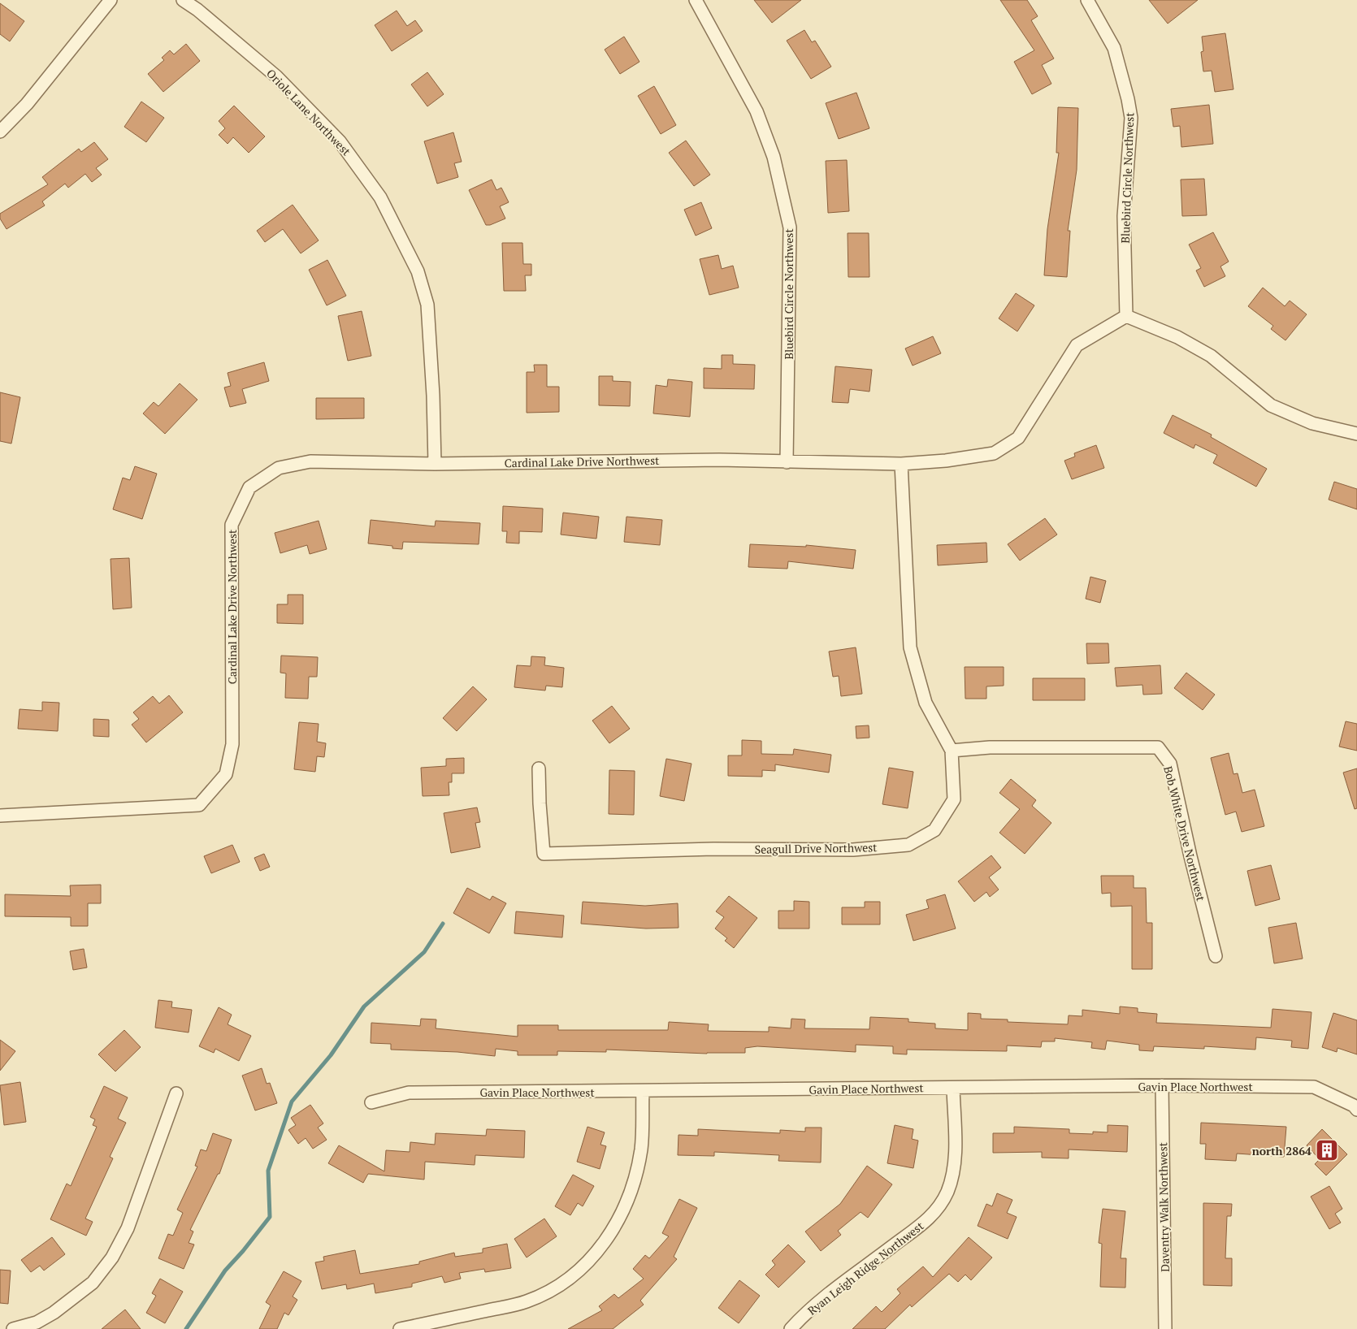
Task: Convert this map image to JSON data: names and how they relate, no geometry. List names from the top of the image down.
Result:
{
  "streets": {
    "street": [
      "Oriole Lane Northwest",
      "Bluebird Circle Northwest",
      "Cardinal Lake Drive Northwest",
      "Bob White Drive Northwest",
      "Seagull Drive Northwest",
      "Gavin Place Northwest",
      "Daventry Walk Northwest",
      "Ryan Leigh Ridge Northwest"
    ]
  },
  "crossings": [
    ["Oriole Lane Northwest", "Cardinal Lake Drive Northwest"],
    ["Bluebird Circle Northwest", "Cardinal Lake Drive Northwest"],
    ["Cardinal Lake Drive Northwest", "Seagull Drive Northwest"],
    ["Bob White Drive Northwest", "Seagull Drive Northwest"],
    ["Gavin Place Northwest", "Daventry Walk Northwest"],
    ["Gavin Place Northwest", "Ryan Leigh Ridge Northwest"]
  ],
  "places": {
    "building": ["north 2864"]
  }
}
